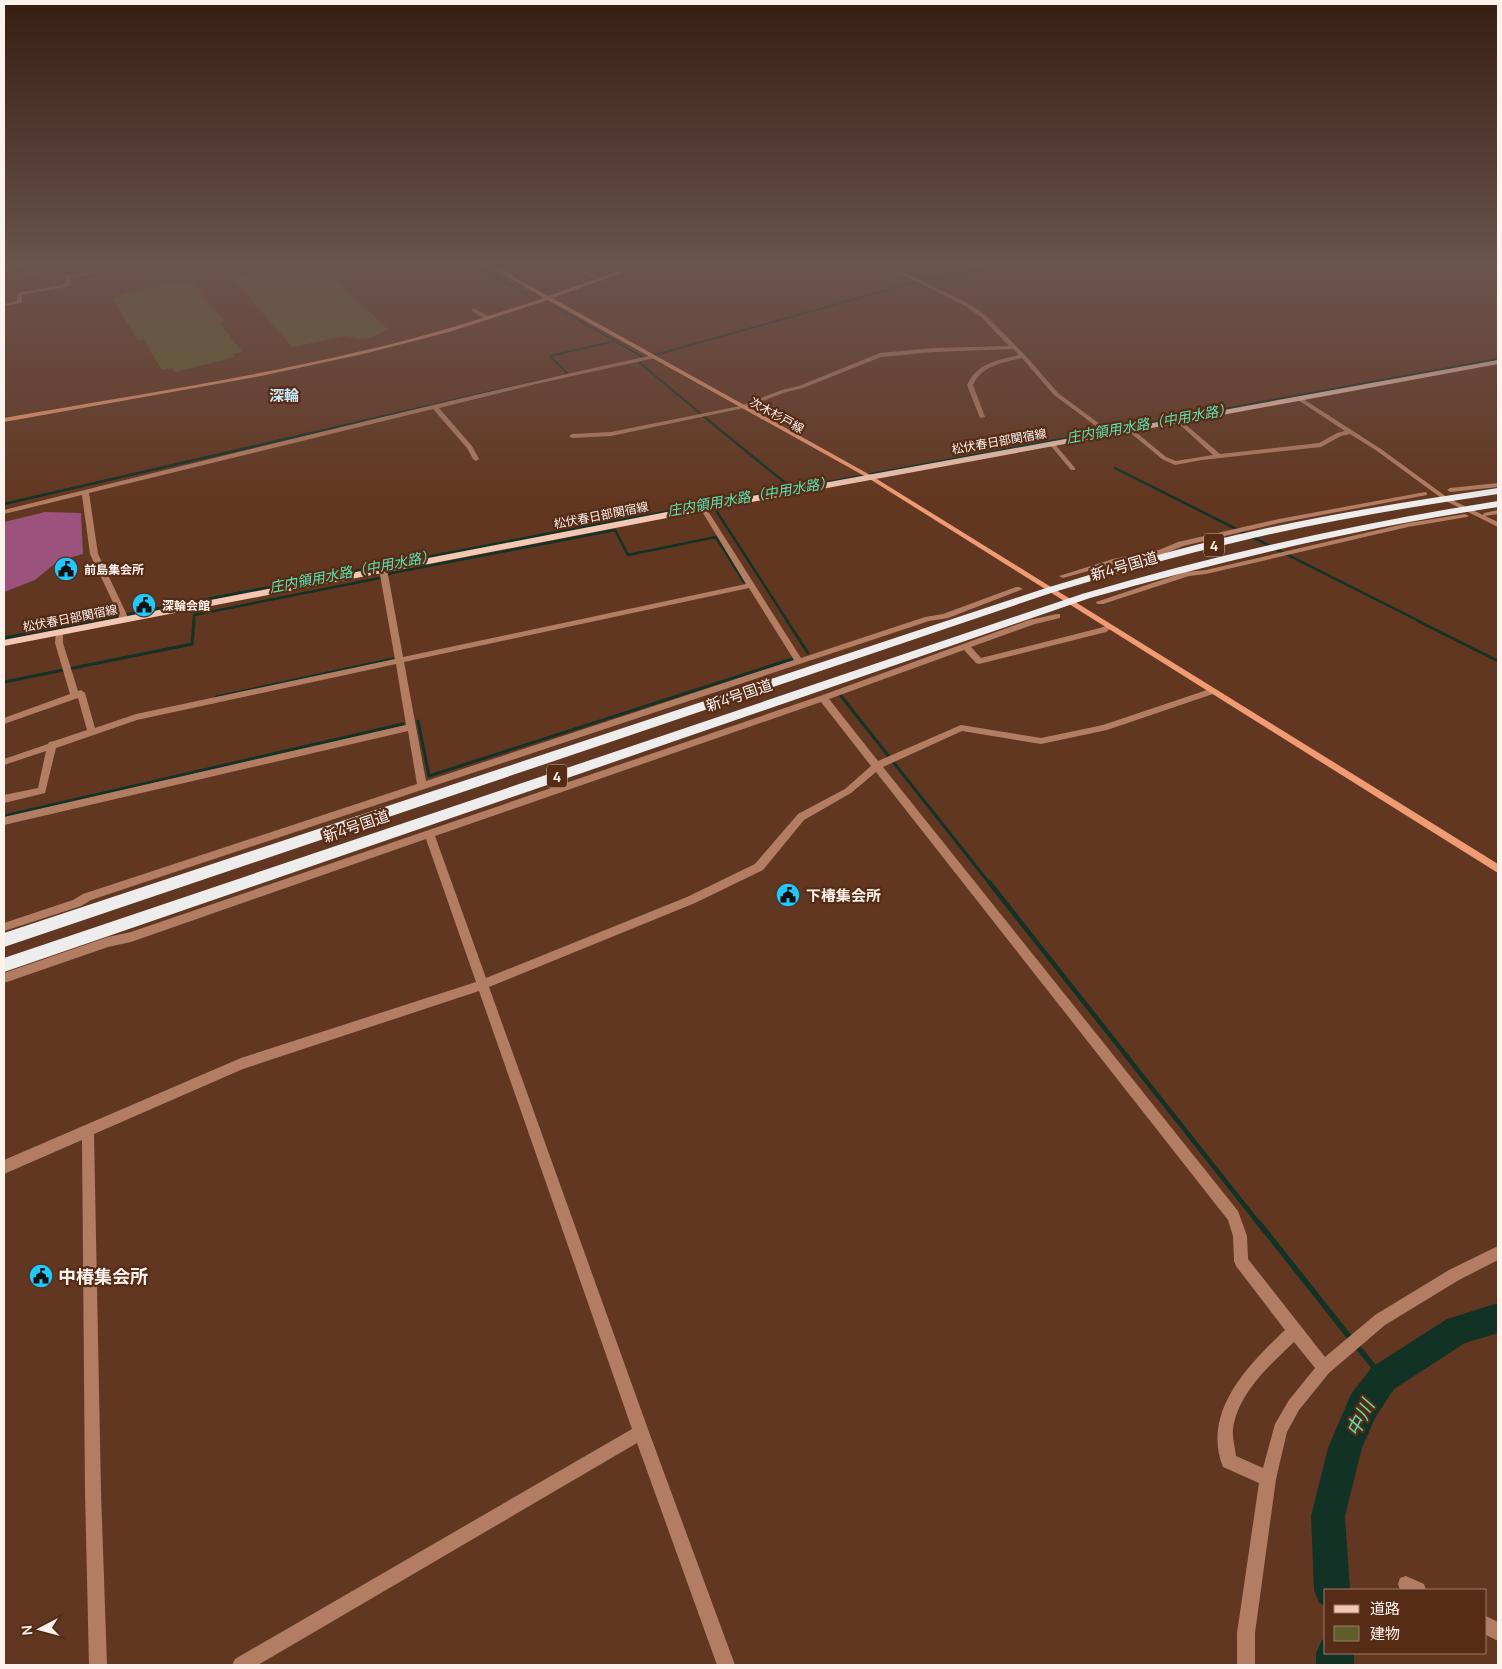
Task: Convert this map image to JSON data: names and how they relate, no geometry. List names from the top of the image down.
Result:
{
  "streets": {
    "highway": ["4", "新4号国道"],
    "main road": ["松伏春日部関宿線"],
    "street": ["次木杉戸線"]
  },
  "crossings": [
    ["次木杉戸線", "松伏春日部関宿線"],
    ["次木杉戸線", "新4号国道"]
  ],
  "districts": ["深輪"],
  "water": ["庄内領用水路（中用水路）", "中川"],
  "places": {
    "public building": [
      "前島集会所",
      "深輪会館",
      "下椿集会所",
      "中椿集会所"
    ]
  },
  "legend": ["道路", "建物"],
  "north": "left"
}
